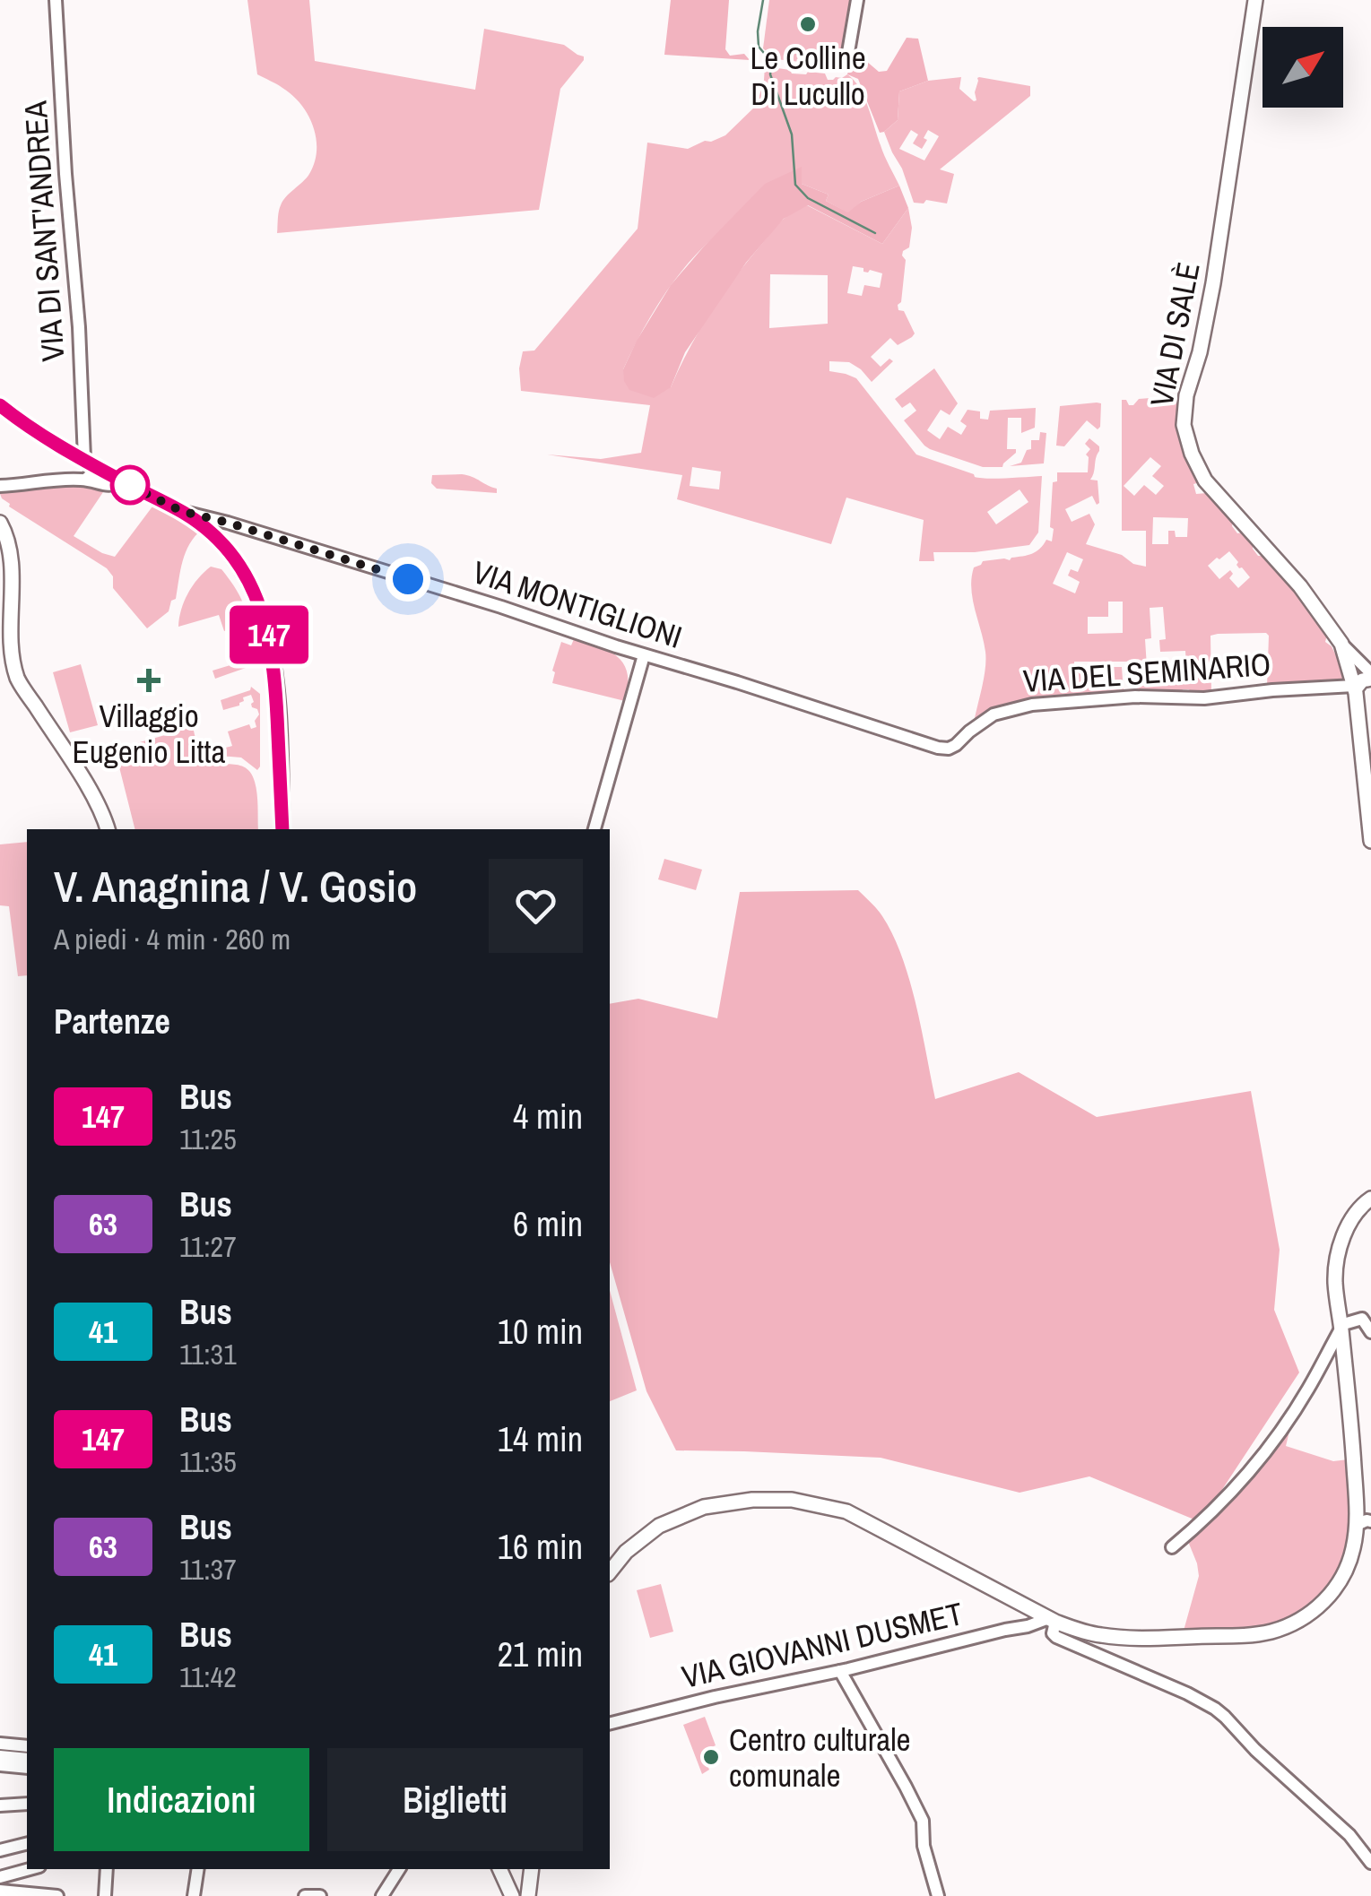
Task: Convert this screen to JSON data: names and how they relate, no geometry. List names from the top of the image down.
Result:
{
  "streets": {
    "main road": ["VIA DI SALÈ"],
    "street": [
      "VIA DI SANT'ANDREA",
      "VIA MONTIGLIONI",
      "VIA DEL SEMINARIO",
      "VIA GIOVANNI DUSMET"
    ]
  },
  "crossings": [
    ["VIA DI SALÈ", "VIA DEL SEMINARIO"],
    ["VIA MONTIGLIONI", "VIA DEL SEMINARIO"]
  ],
  "places": {
    "other": ["Le Colline Di Lucullo", "Centro culturale comunale"],
    "health": ["Villaggio Eugenio Litta"]
  },
  "lines": ["bus line 147"],
  "north": "top right",
  "page": {
    "on_map": "147",
    "heading": [
      ["V. Anagnina / V. Gosio", "A piedi · 4 min · 260 m"],
      "Partenze"
    ],
    "list": [
      {
        "mark": "147",
        "name": "Bus",
        "note": "11:25",
        "value": "4 min"
      },
      {
        "mark": "63",
        "name": "Bus",
        "note": "11:27",
        "value": "6 min"
      },
      {
        "mark": "41",
        "name": "Bus",
        "note": "11:31",
        "value": "10 min"
      },
      {
        "mark": "147",
        "name": "Bus",
        "note": "11:35",
        "value": "14 min"
      },
      {
        "mark": "63",
        "name": "Bus",
        "note": "11:37",
        "value": "16 min"
      },
      {
        "mark": "41",
        "name": "Bus",
        "note": "11:42",
        "value": "21 min"
      }
    ],
    "buttons": ["Indicazioni", "Biglietti"]
  }
}
